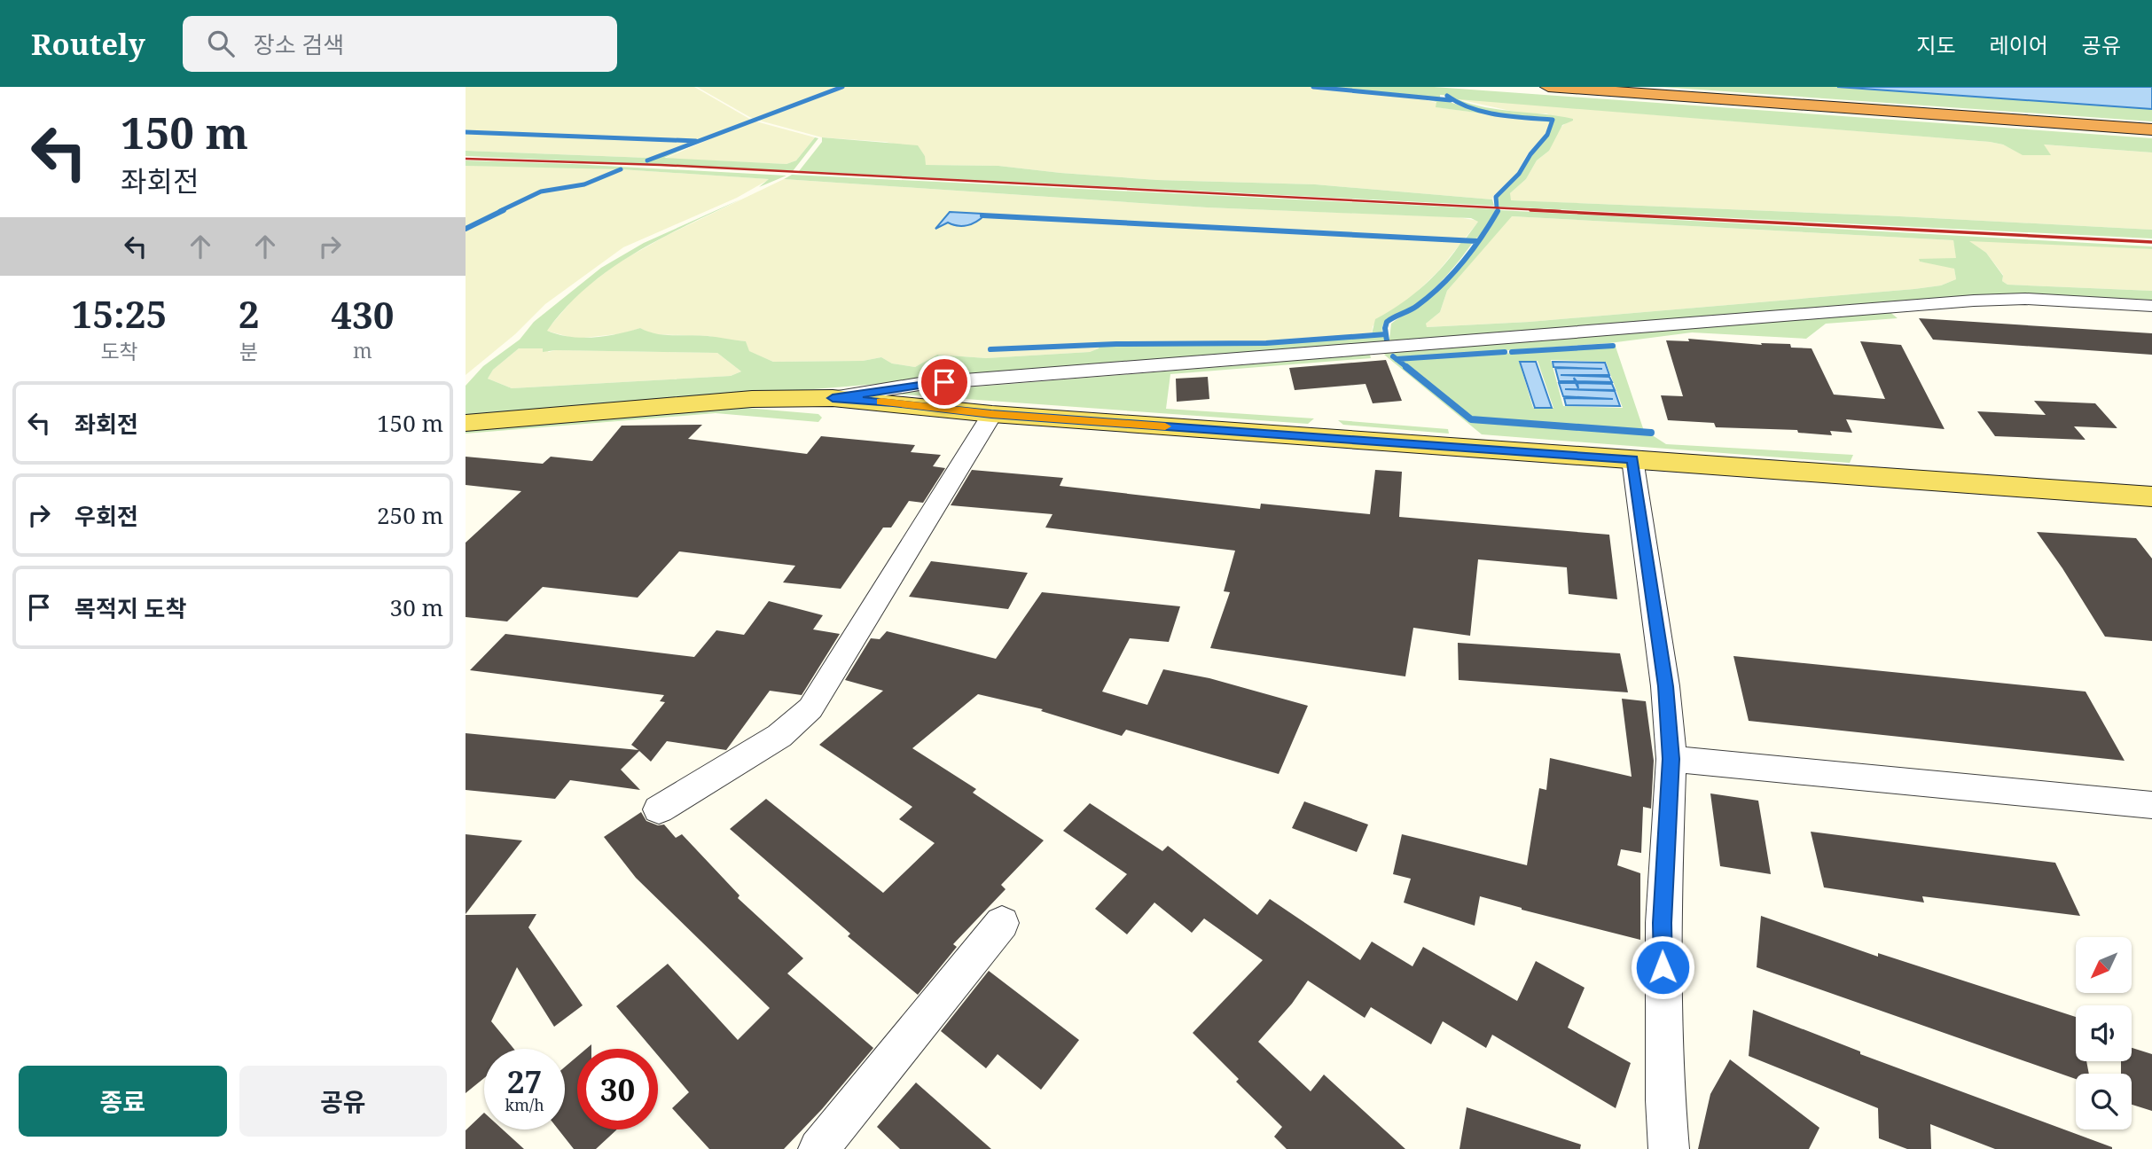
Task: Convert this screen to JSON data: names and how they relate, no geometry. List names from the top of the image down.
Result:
{
  "north": "bottom left",
  "page": {
    "header": "Routely",
    "search": "장소 검색",
    "nav": ["지도", "레이어", "공유"],
    "turn": ["150 m", "좌회전"],
    "eta": [
      "15:25",
      "도착",
      "2",
      "분",
      "430",
      "m"
    ],
    "list": [
      {
        "name": "좌회전",
        "value": "150 m"
      },
      {
        "name": "우회전",
        "value": "250 m"
      },
      {
        "name": "목적지 도착",
        "value": "30 m"
      }
    ],
    "speed": "27 km/h",
    "limit": "30",
    "buttons": ["종료", "공유"]
  }
}
